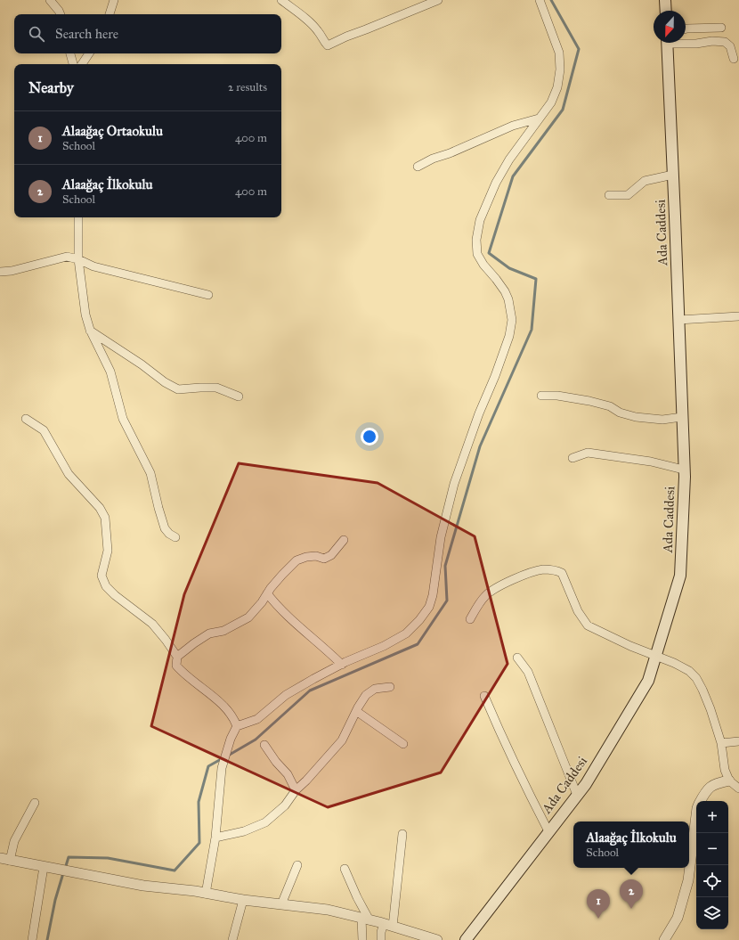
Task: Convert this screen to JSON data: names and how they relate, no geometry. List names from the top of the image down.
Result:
{
  "streets": {
    "main road": ["Ada Caddesi"]
  },
  "north": "bottom",
  "page": {
    "search": "Search here",
    "heading": ["Nearby", "2 results"],
    "list": [
      {
        "mark": "1",
        "name": "Alaağaç Ortaokulu",
        "note": "School",
        "value": "400 m"
      },
      {
        "mark": "2",
        "name": "Alaağaç İlkokulu",
        "note": "School",
        "value": "400 m"
      }
    ],
    "map_buttons": ["+", "−"],
    "popup": ["Alaağaç İlkokulu", "School"],
    "pins": ["2", "1"]
  }
}
